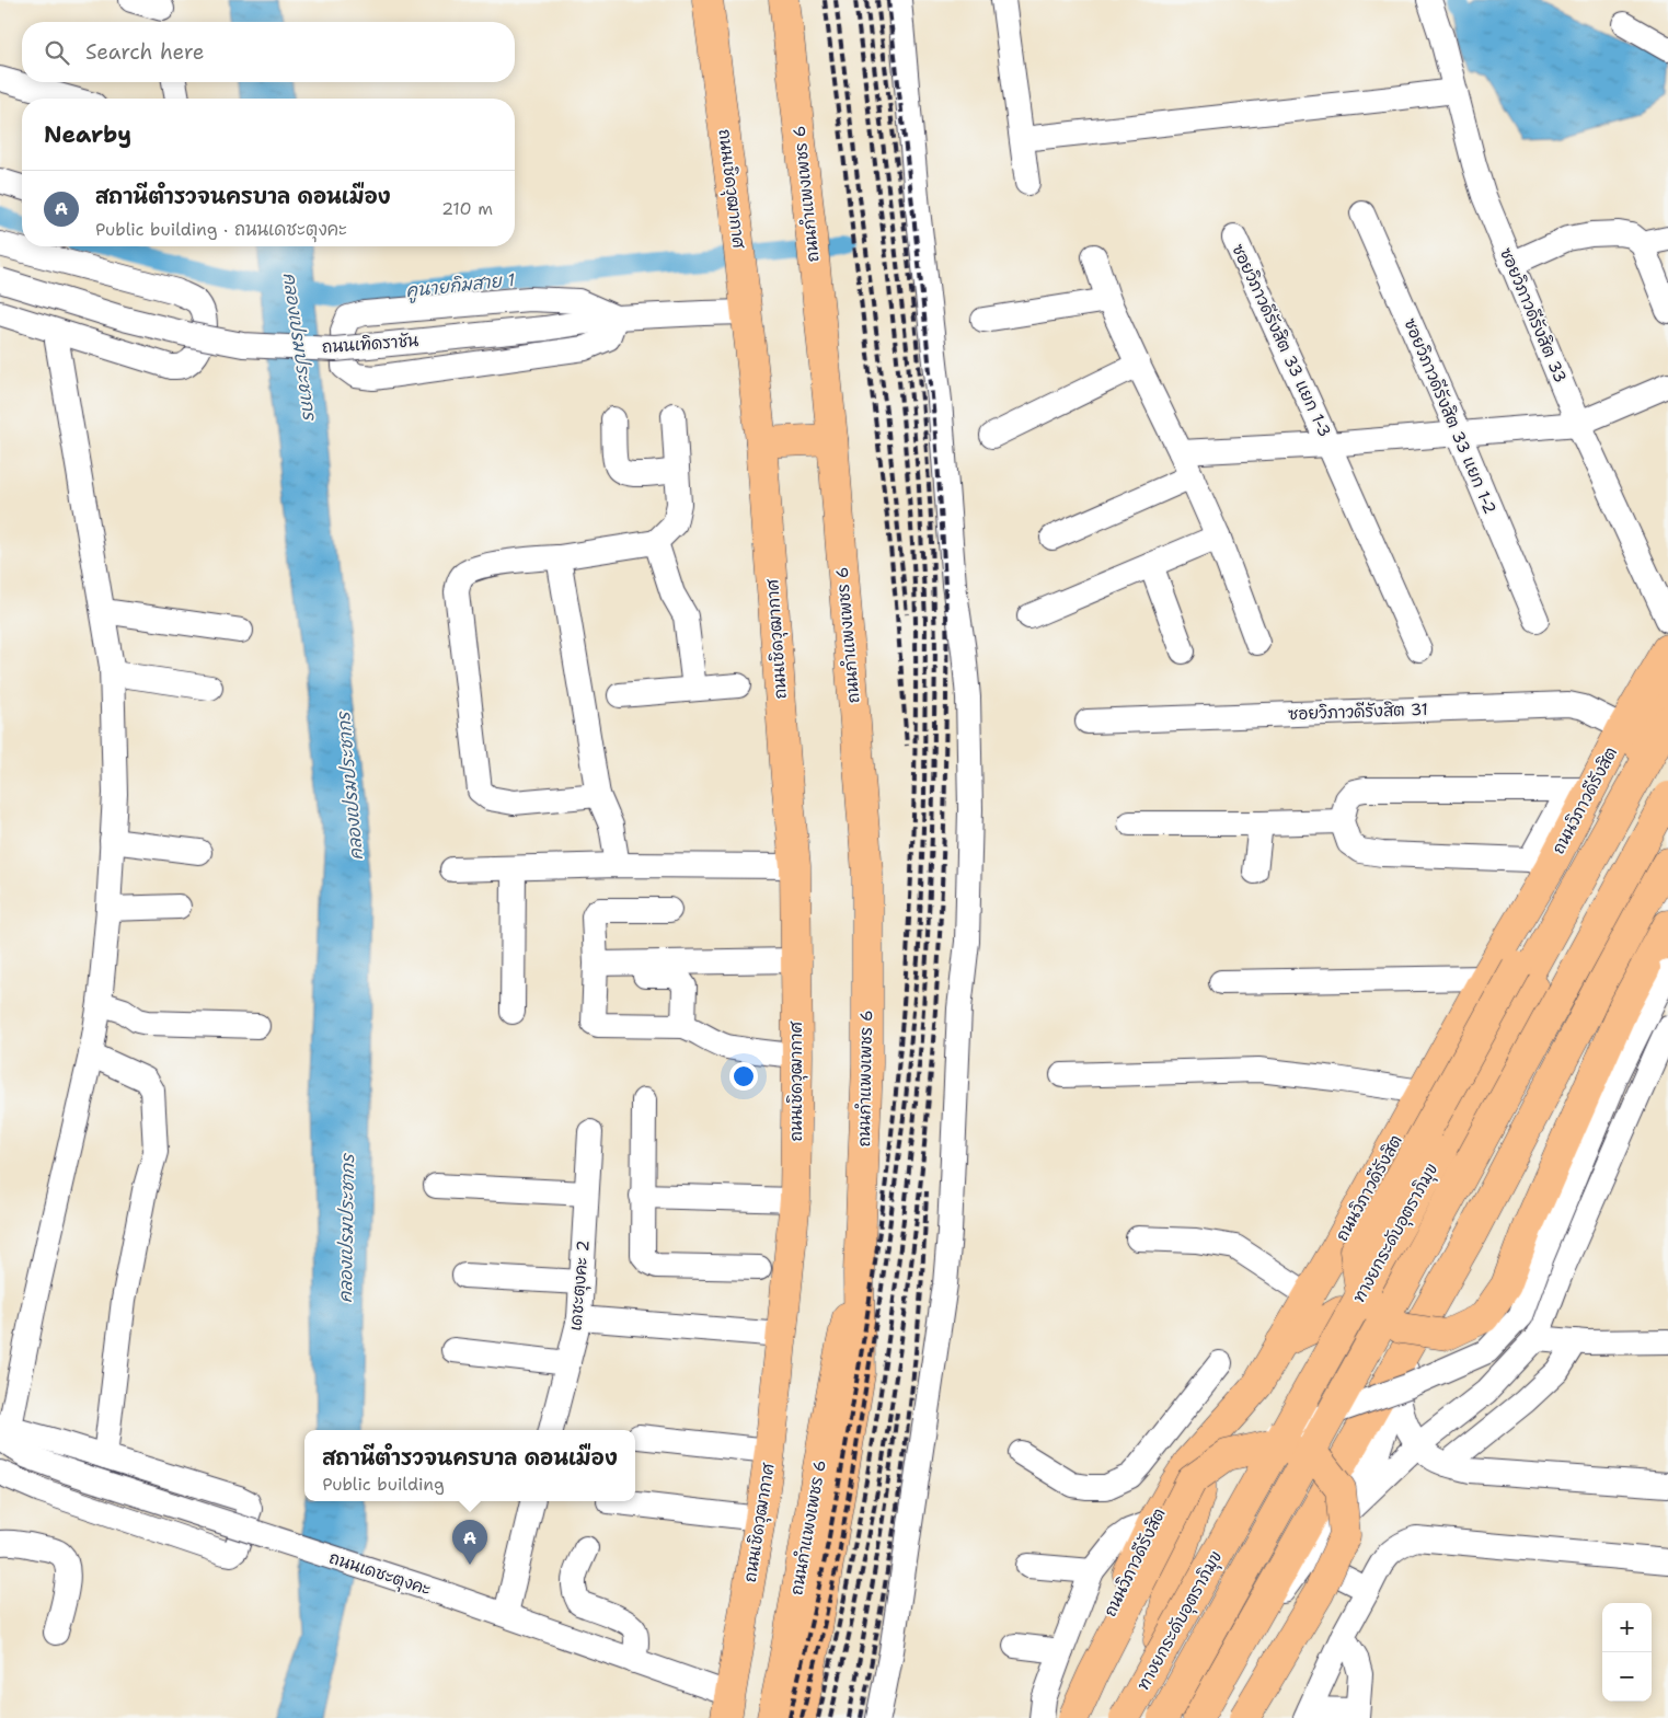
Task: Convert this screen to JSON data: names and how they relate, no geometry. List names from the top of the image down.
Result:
{
  "streets": {
    "main road": [
      "ถนนเชิดวุฒากาศ",
      "ถนนกำแพงเพชร 6",
      "ถนนวิภาวดีรังสิต",
      "ทางยกระดับอุตราภิมุข"
    ],
    "street": [
      "ซอยวิภาวดีรังสิต 33",
      "ซอยวิภาวดีรังสิต 33 แยก 1-3",
      "ถนนเทิดราชัน",
      "ซอยวิภาวดีรังสิต 33 แยก 1-2",
      "ซอยวิภาวดีรังสิต 31",
      "เดชะตุงคะ 2",
      "ถนนเดชะตุงคะ"
    ]
  },
  "crossings": [
    ["ถนนเชิดวุฒากาศ", "ถนนเทิดราชัน"],
    ["ถนนเชิดวุฒากาศ", "ถนนเดชะตุงคะ"],
    ["ซอยวิภาวดีรังสิต 31", "ถนนวิภาวดีรังสิต"]
  ],
  "water": ["คูนายกิมสาย 1", "คลองเปรมประชากร"],
  "page": {
    "search": "Search here",
    "heading": "Nearby",
    "list": [
      {
        "mark": "A",
        "name": "สถานีตำรวจนครบาล ดอนเมือง",
        "note": "Public building · ถนนเดชะตุงคะ",
        "value": "210 m"
      }
    ],
    "popup": ["สถานีตำรวจนครบาล ดอนเมือง", "Public building"],
    "pins": "A",
    "map_buttons": ["+", "−"]
  }
}
